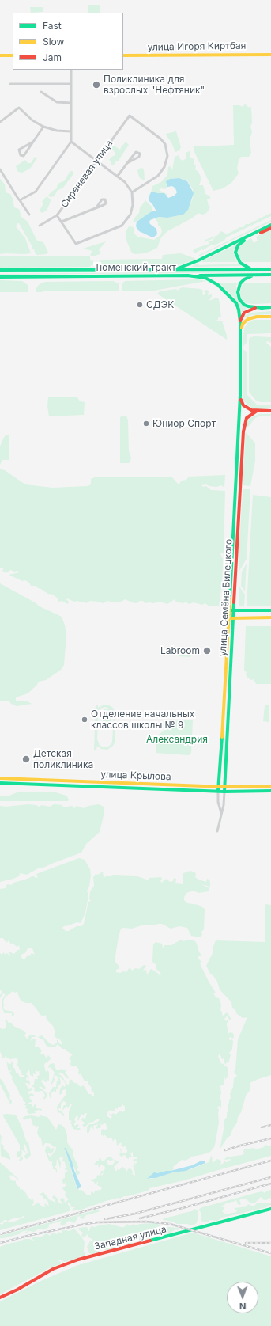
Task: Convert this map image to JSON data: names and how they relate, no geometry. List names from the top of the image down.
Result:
{
  "streets": {
    "main road": [
      "улица Игоря Киртбая",
      "Тюменский тракт",
      "улица Семёна Билецкого",
      "улица Крылова",
      "Западная улица"
    ],
    "street": ["Сиреневая улица"]
  },
  "crossings": [
    ["Тюменский тракт", "улица Семёна Билецкого"],
    ["улица Семёна Билецкого", "улица Крылова"]
  ],
  "parks": ["Александрия"],
  "places": [
    "Поликлиника для взрослых \"Нефтяник\"",
    "СДЭК",
    "Юниор Спорт",
    "Labroom",
    "Отделение начальных классов школы № 9",
    "Детская поликлиника"
  ],
  "legend": ["Fast", "Slow", "Jam"],
  "north": "bottom"
}
